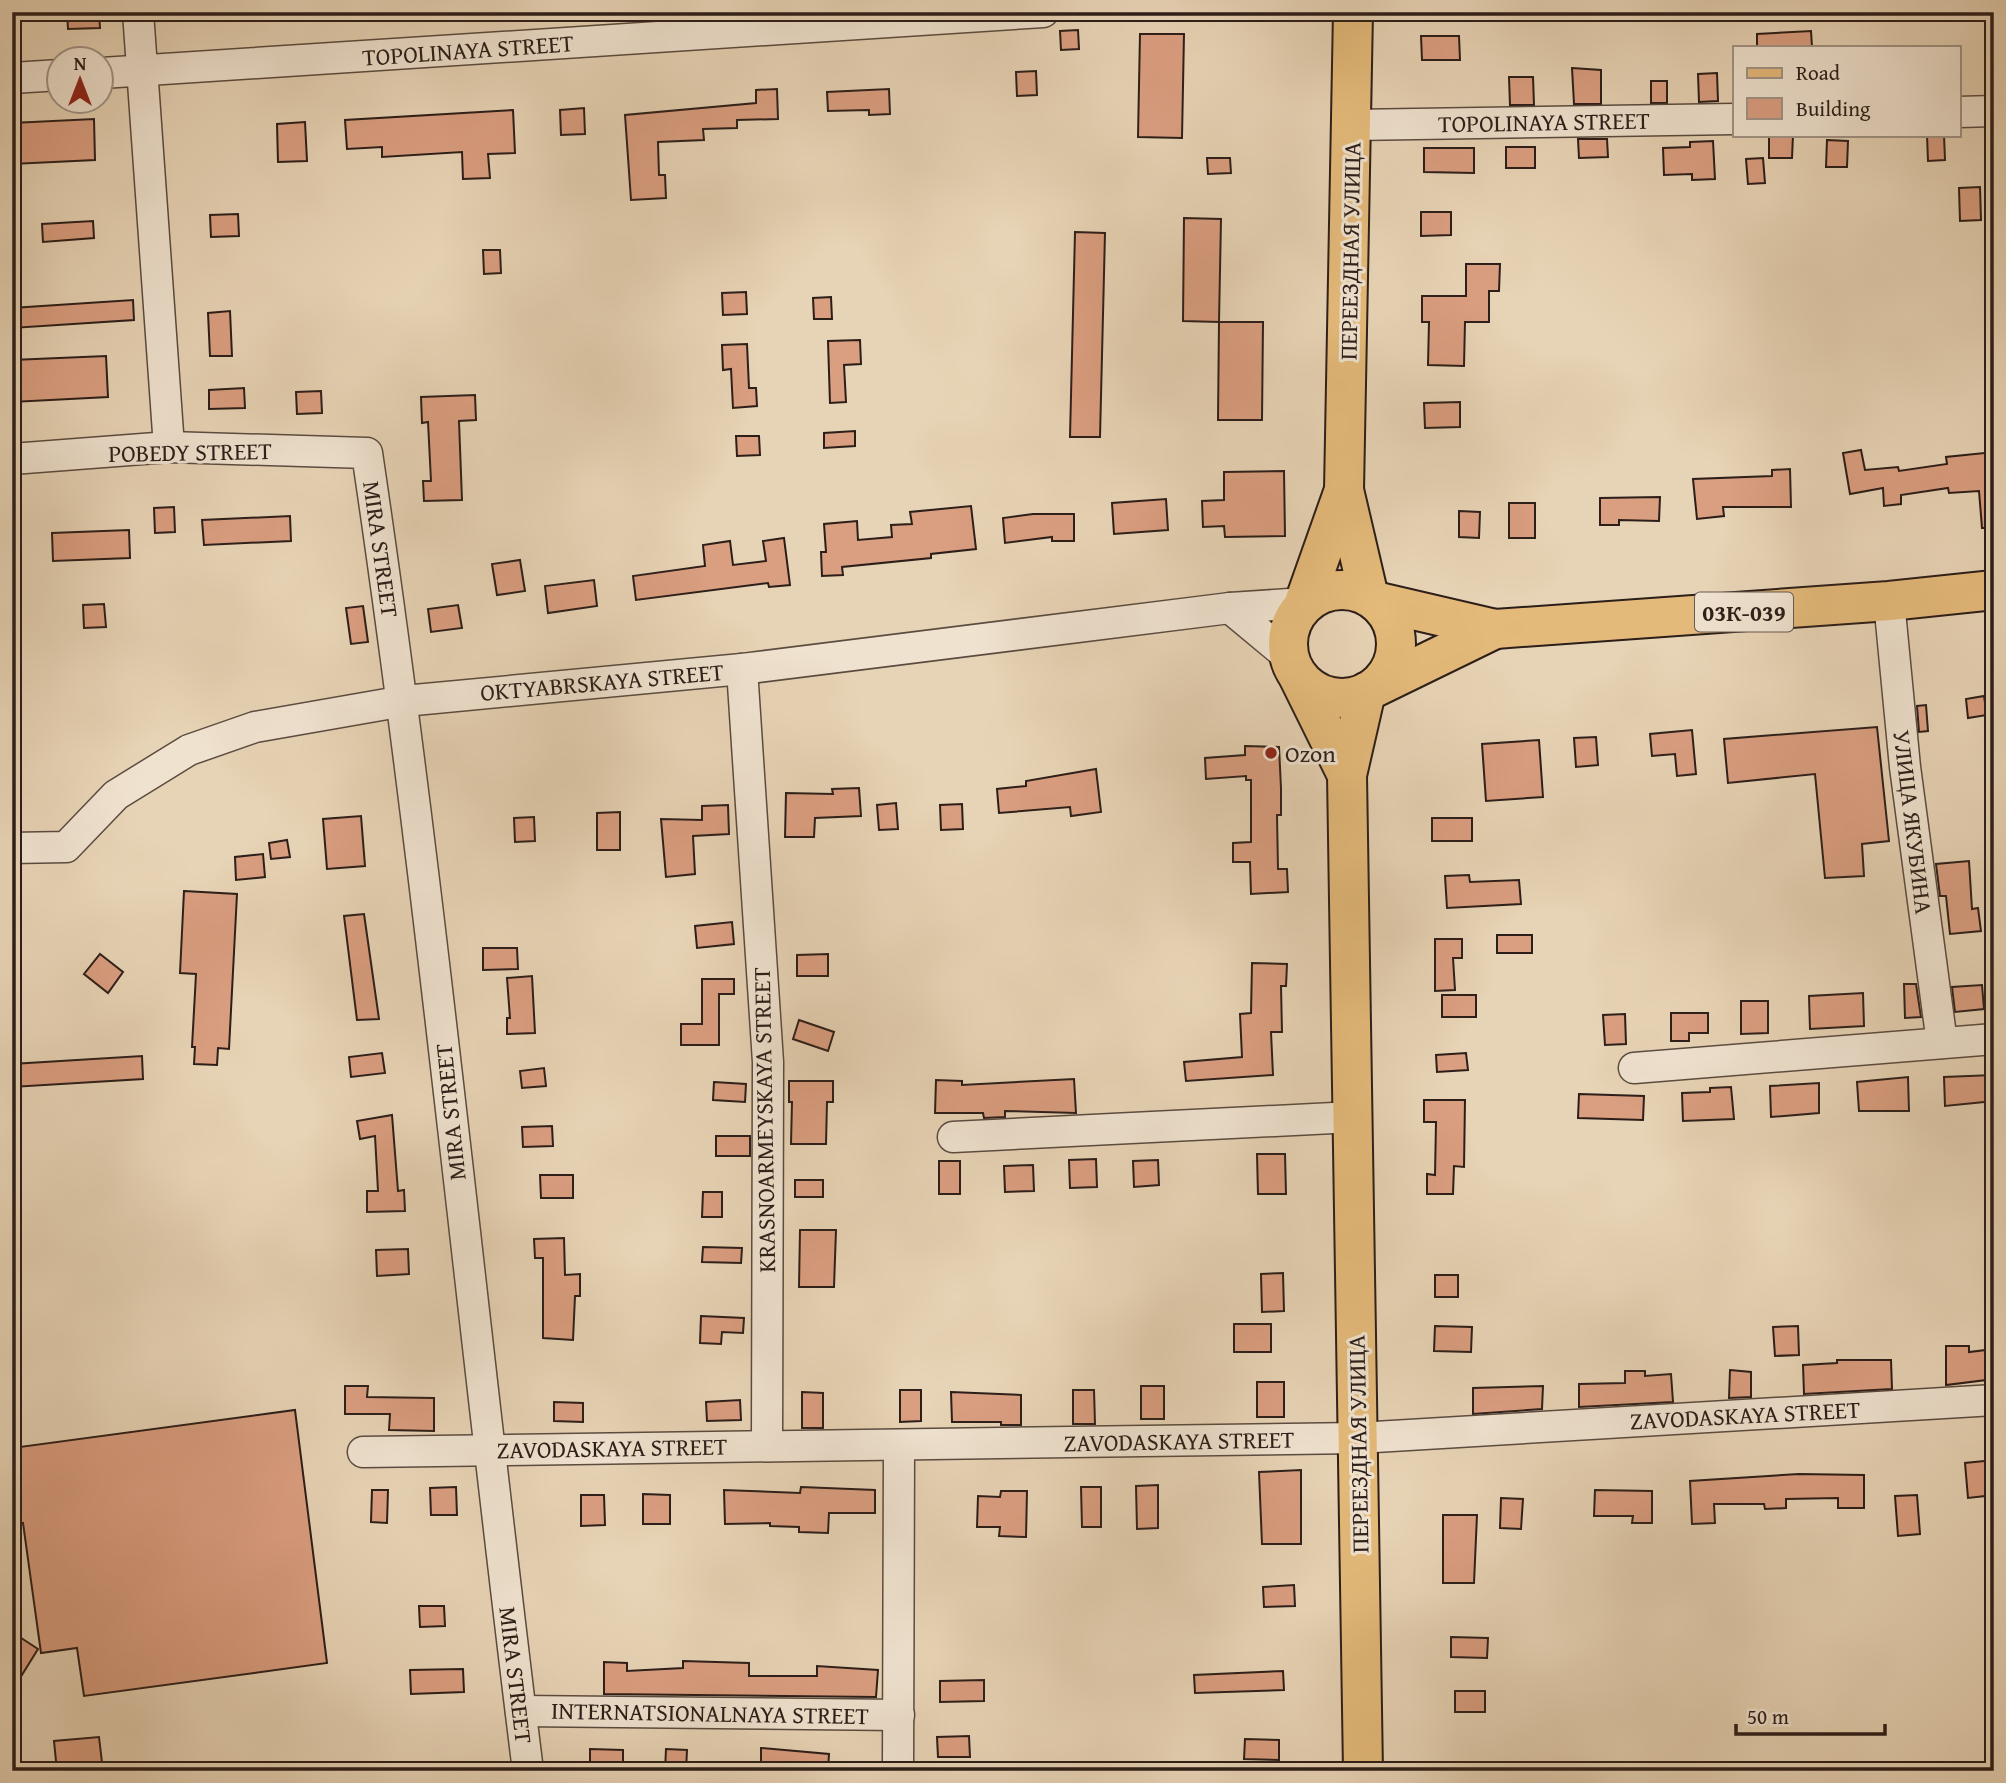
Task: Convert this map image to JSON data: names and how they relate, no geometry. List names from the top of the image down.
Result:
{
  "streets": {
    "main road": ["ПЕРЕЕЗДНАЯ УЛИЦА", "03К-039"],
    "street": [
      "TOPOLINAYA STREET",
      "POBEDY STREET",
      "MIRA STREET",
      "OKTYABRSKAYA STREET",
      "УЛИЦА ЯКУБИНА",
      "KRASNOARMEYSKAYA STREET",
      "ZAVODASKAYA STREET",
      "INTERNATSIONALNAYA STREET"
    ]
  },
  "crossings": [
    ["TOPOLINAYA STREET", "ПЕРЕЕЗДНАЯ УЛИЦА"],
    ["ПЕРЕЕЗДНАЯ УЛИЦА", "03К-039"],
    ["ПЕРЕЕЗДНАЯ УЛИЦА", "OKTYABRSKAYA STREET"],
    ["ПЕРЕЕЗДНАЯ УЛИЦА", "ZAVODASKAYA STREET"],
    ["POBEDY STREET", "MIRA STREET"],
    ["MIRA STREET", "OKTYABRSKAYA STREET"],
    ["MIRA STREET", "ZAVODASKAYA STREET"],
    ["MIRA STREET", "INTERNATSIONALNAYA STREET"],
    ["03К-039", "OKTYABRSKAYA STREET"],
    ["03К-039", "УЛИЦА ЯКУБИНА"],
    ["OKTYABRSKAYA STREET", "KRASNOARMEYSKAYA STREET"],
    ["KRASNOARMEYSKAYA STREET", "ZAVODASKAYA STREET"]
  ],
  "places": ["Ozon"],
  "legend": ["Road", "Building"],
  "scale_bar": "50 m",
  "north": "top"
}
